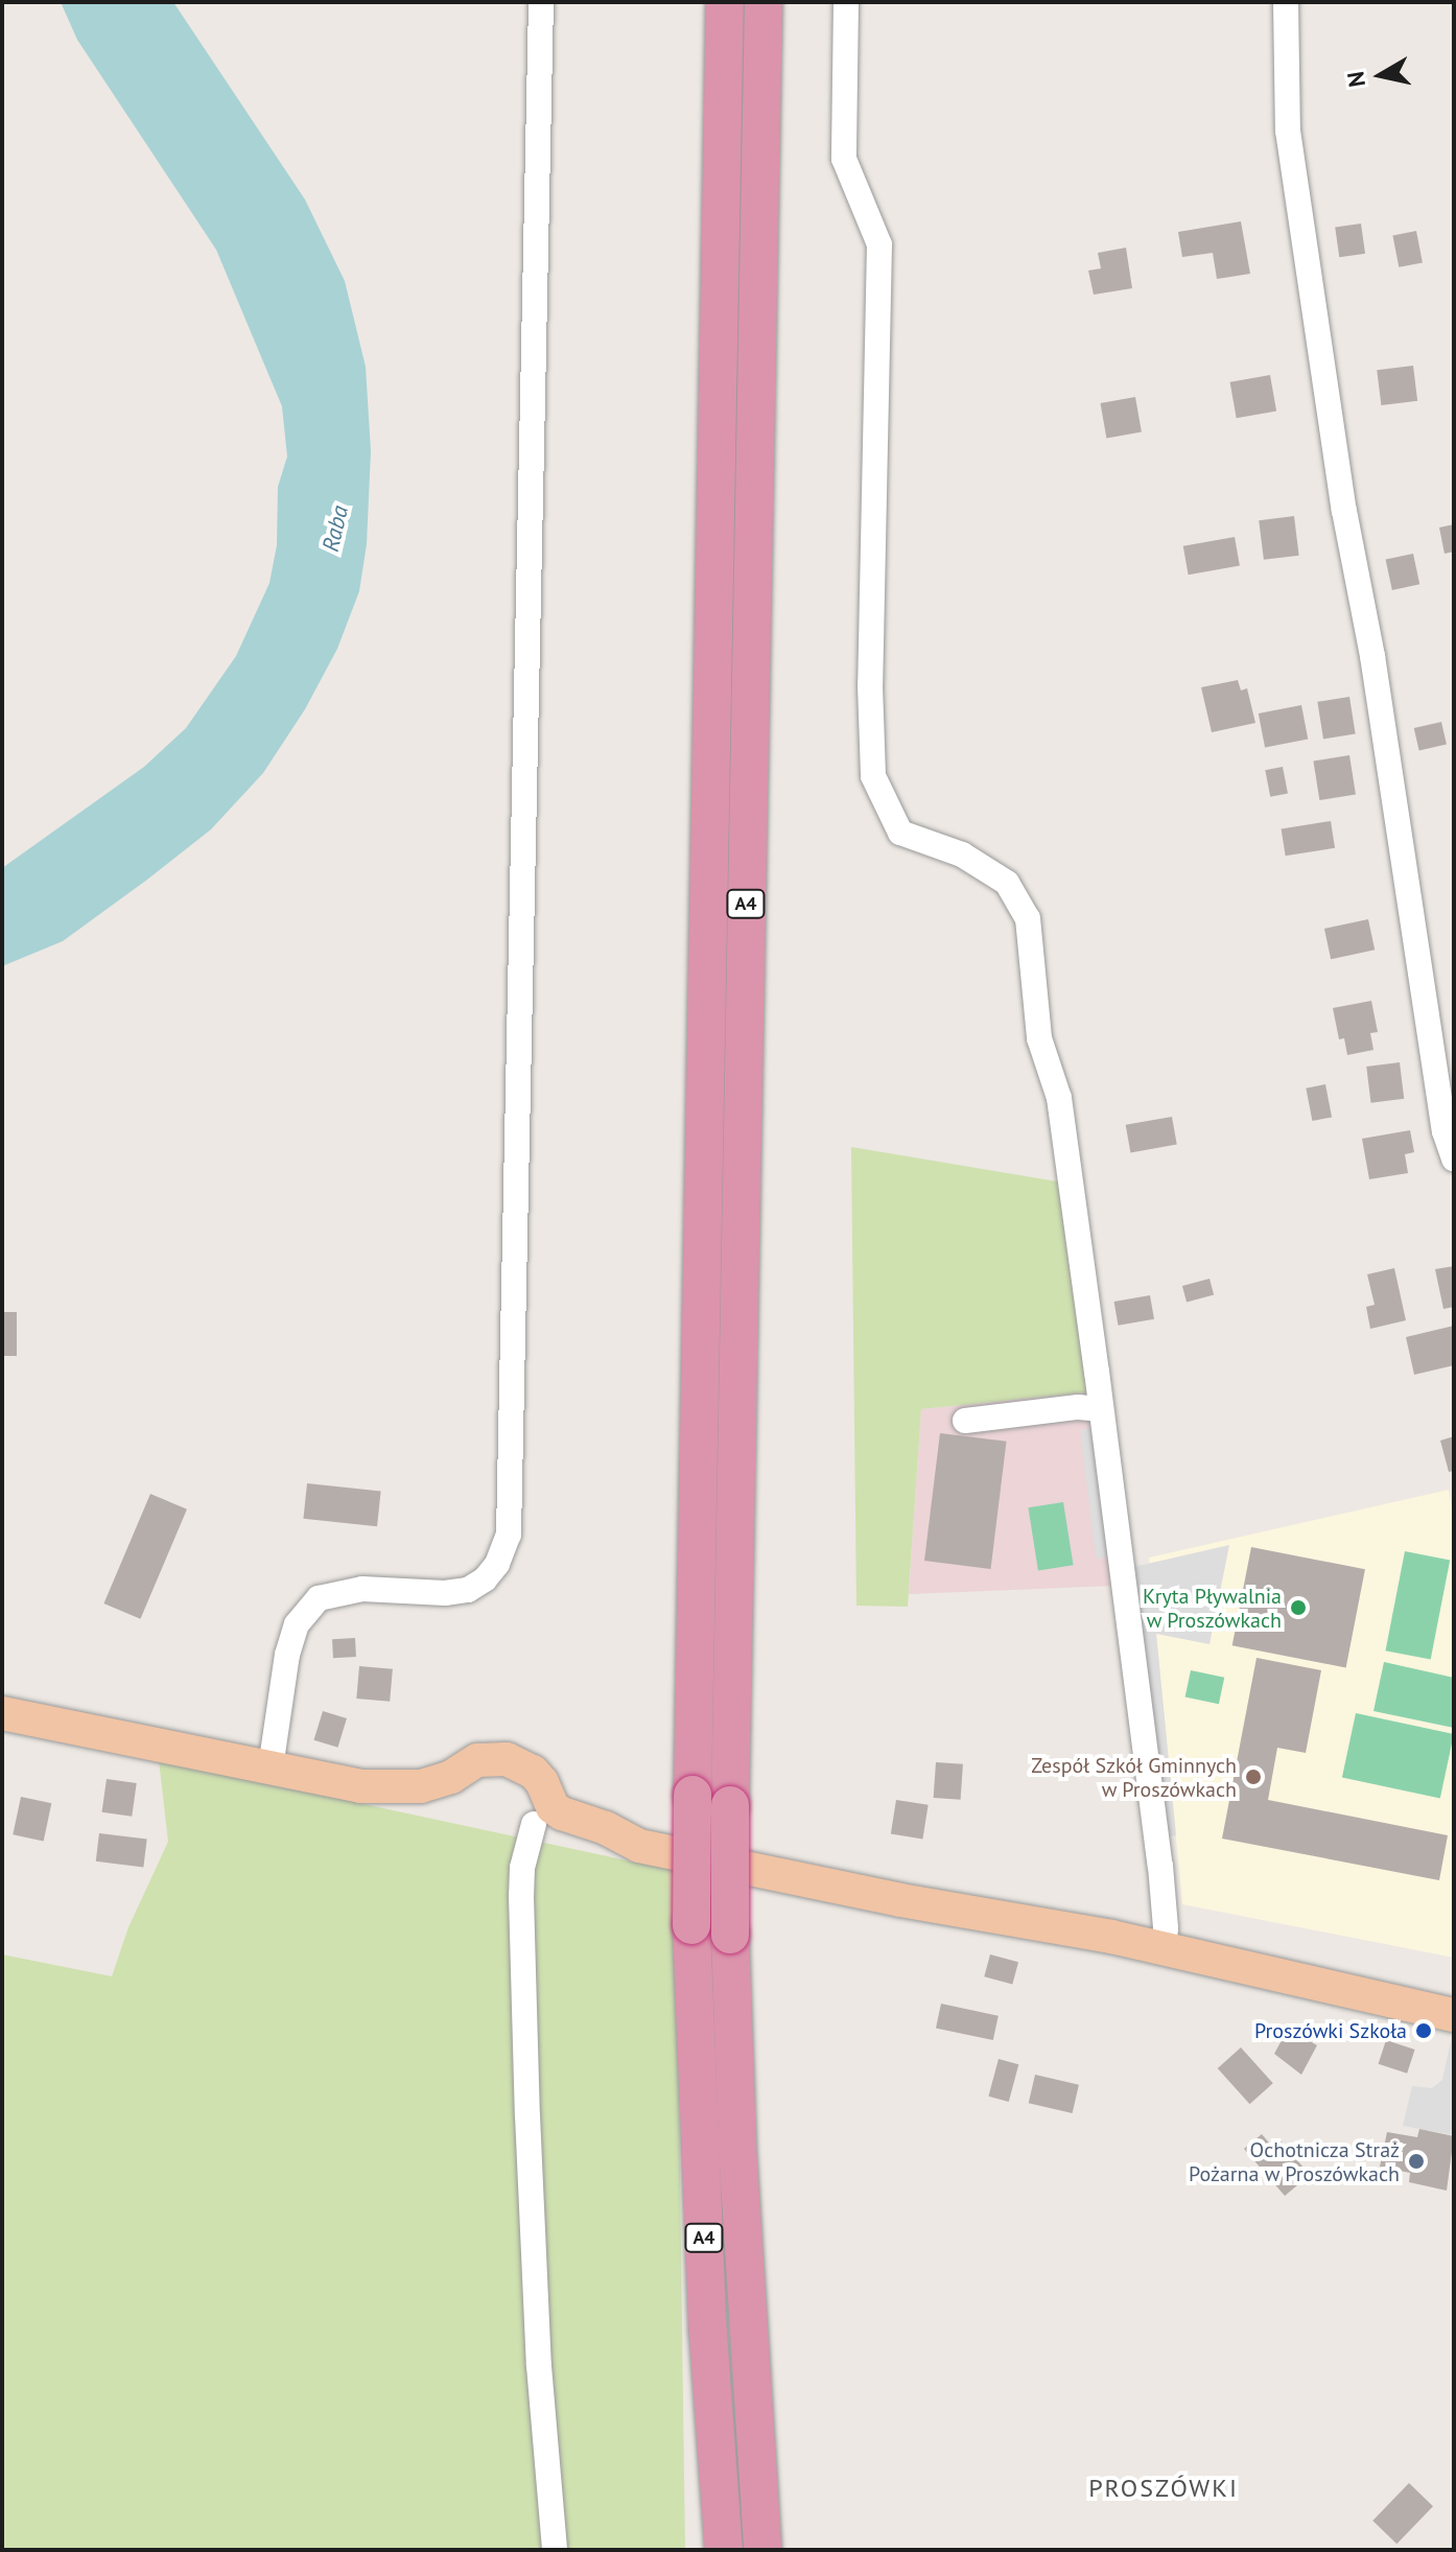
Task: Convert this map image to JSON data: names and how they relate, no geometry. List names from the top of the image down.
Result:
{
  "streets": {
    "highway": ["A4"]
  },
  "districts": ["PROSZÓWKI"],
  "water": ["Raba"],
  "places": [
    "Kryta Pływalnia w Proszówkach",
    "Zespół Szkół Gminnych w Proszówkach",
    "Proszówki Szkoła",
    "Ochotnicza Straż Pożarna w Proszówkach"
  ],
  "north": "left"
}
